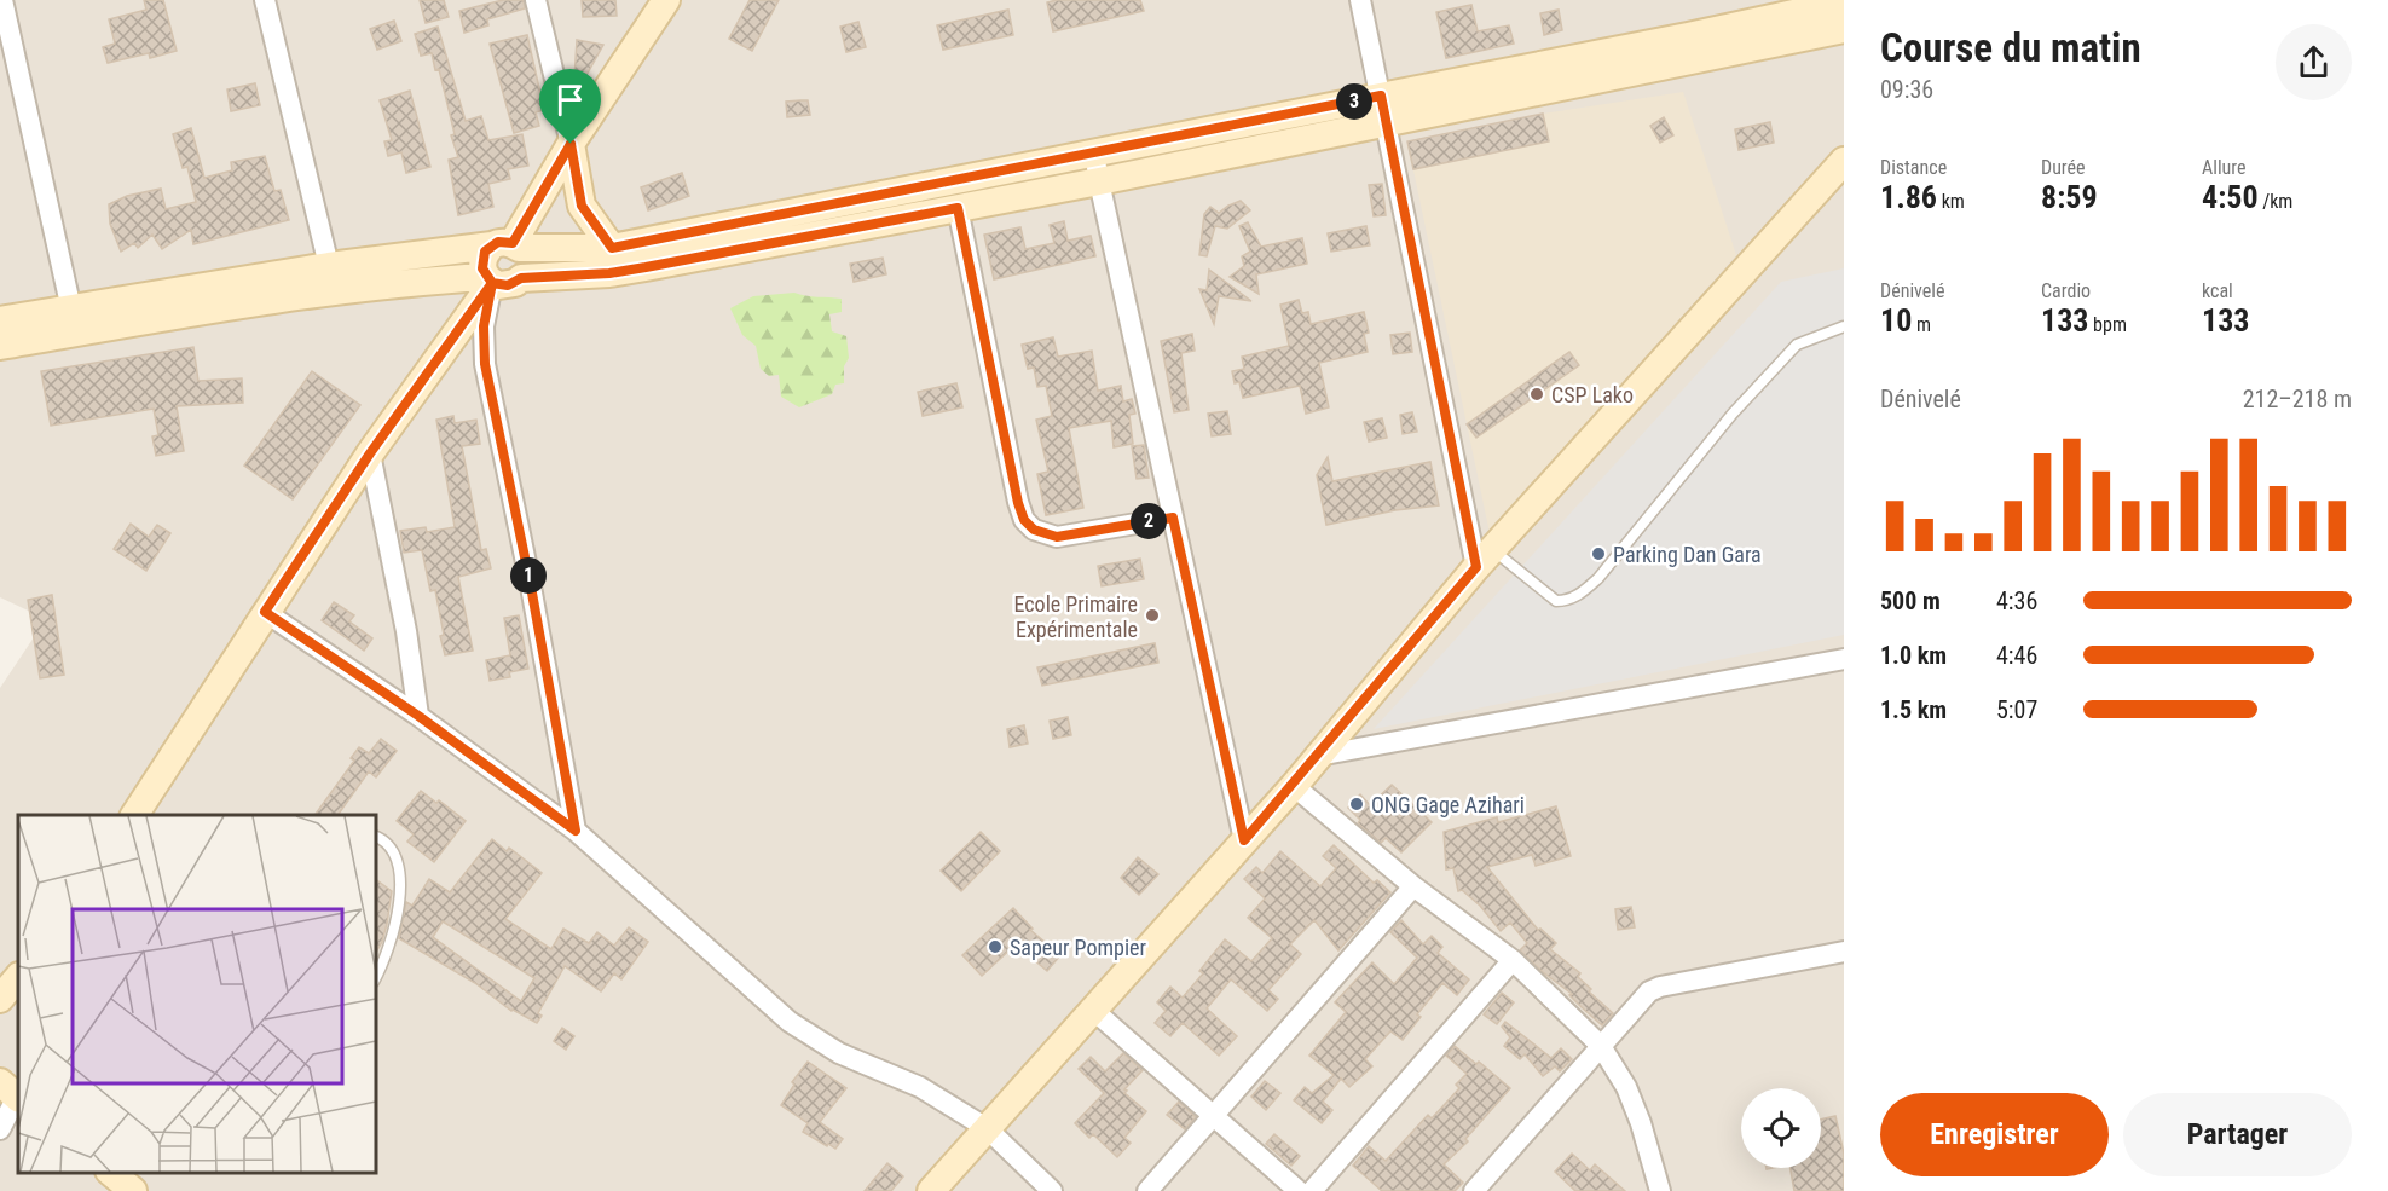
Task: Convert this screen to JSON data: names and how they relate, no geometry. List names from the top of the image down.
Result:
{
  "places": [
    "CSP Lako",
    "Parking Dan Gara",
    "Ecole Primaire Expérimentale",
    "ONG Gage Azihari",
    "Sapeur Pompier"
  ],
  "page": {
    "heading": ["Course du matin", "09:36"],
    "pins": ["3", "2", "1"],
    "stats": [
      ["Distance", "1.86 km"],
      ["Durée", "8:59"],
      ["Allure", "4:50 /km"],
      ["Dénivelé", "10 m"],
      ["Cardio", "133 bpm"],
      ["kcal", "133"]
    ],
    "chart": ["Dénivelé", "212–218 m"],
    "list": [
      {
        "name": "500 m",
        "note": "4:36"
      },
      {
        "name": "1.0 km",
        "note": "4:46"
      },
      {
        "name": "1.5 km",
        "note": "5:07"
      }
    ],
    "buttons": ["Enregistrer", "Partager"]
  }
}
